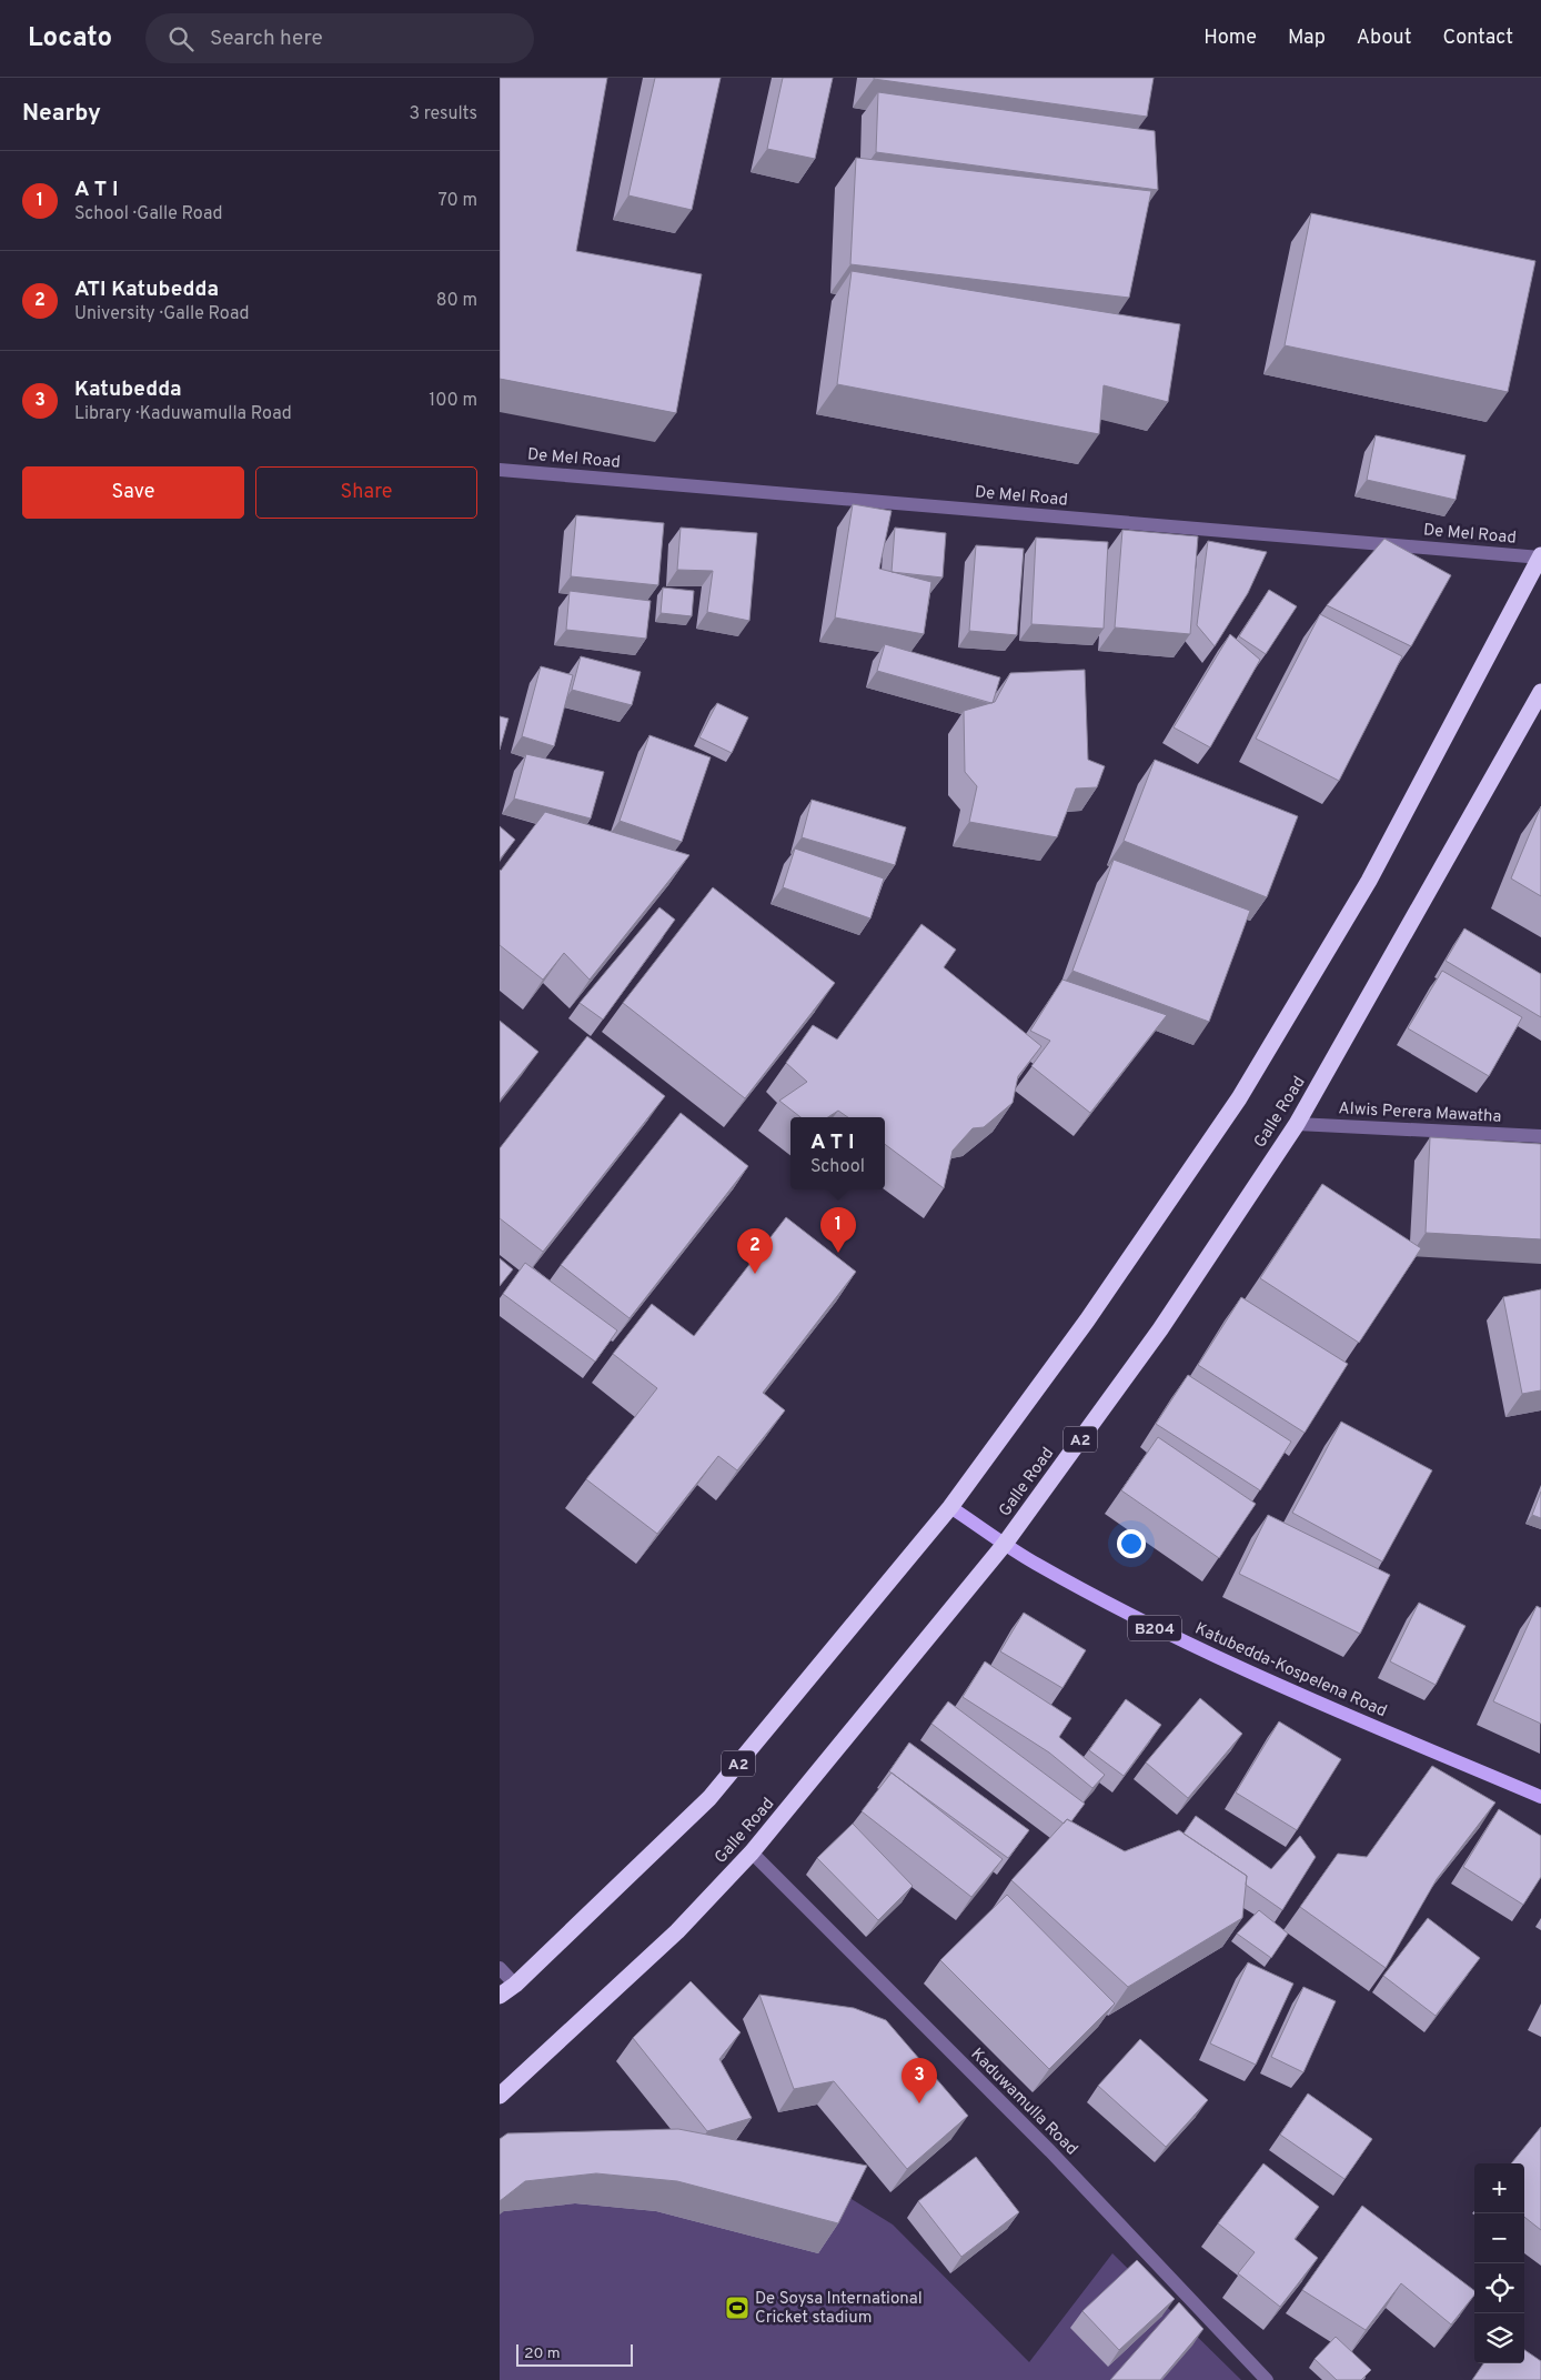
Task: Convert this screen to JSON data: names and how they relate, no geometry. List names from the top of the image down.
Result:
{
  "streets": {
    "highway": ["Galle Road", "A2"],
    "main road": ["B204", "Katubedda-Kospelena Road"],
    "street": ["De Mel Road", "Alwis Perera Mawatha", "Kaduwamulla Road"]
  },
  "crossings": [
    ["De Mel Road", "A2"],
    ["Galle Road", "Alwis Perera Mawatha"],
    ["Galle Road", "Katubedda-Kospelena Road"],
    ["Galle Road", "Kaduwamulla Road"],
    ["A2", "Katubedda-Kospelena Road"]
  ],
  "places": {
    "sports": ["De Soysa International Cricket stadium"]
  },
  "scale_bar": "20 m",
  "page": {
    "header": "Locato",
    "search": "Search here",
    "nav": [
      "Home",
      "Map",
      "About",
      "Contact"
    ],
    "heading": ["Nearby", "3 results"],
    "list": [
      {
        "mark": "1",
        "name": "A T I",
        "note": "School · Galle Road",
        "value": "70 m"
      },
      {
        "mark": "2",
        "name": "ATI Katubedda",
        "note": "University · Galle Road",
        "value": "80 m"
      },
      {
        "mark": "3",
        "name": "Katubedda",
        "note": "Library · Kaduwamulla Road",
        "value": "100 m"
      }
    ],
    "buttons": ["Save", "Share"],
    "popup": ["A T I", "School"],
    "pins": ["1", "2", "3"],
    "map_buttons": ["+", "−"],
    "scale": "20 m"
  }
}
